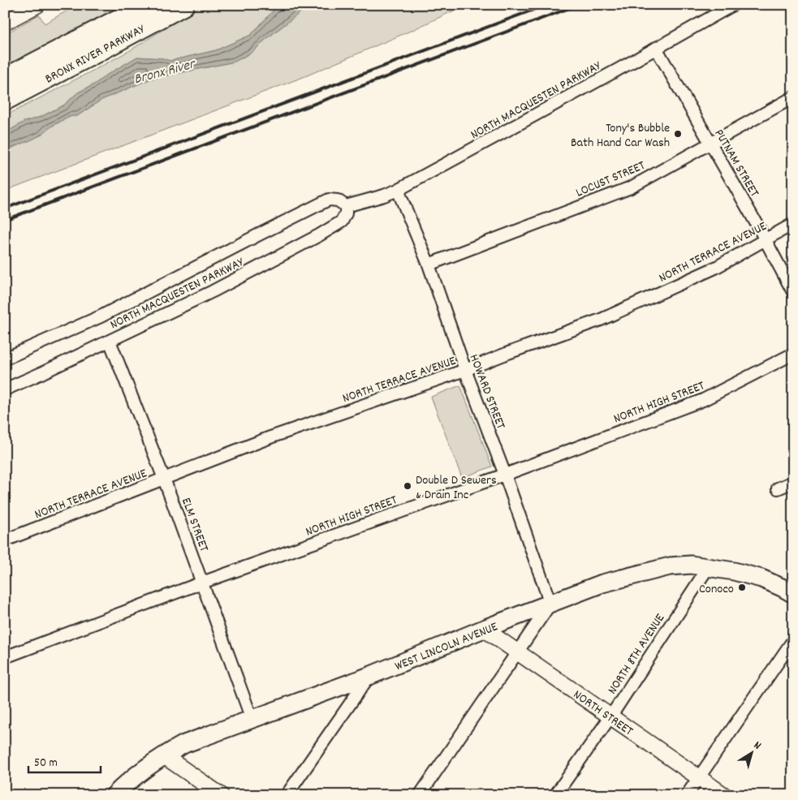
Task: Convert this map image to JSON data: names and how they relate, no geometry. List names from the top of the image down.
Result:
{
  "streets": {
    "highway": ["BRONX RIVER PARKWAY"],
    "main road": ["WEST LINCOLN AVENUE"],
    "street": [
      "NORTH MACQUESTEN PARKWAY",
      "PUTNAM STREET",
      "LOCUST STREET",
      "NORTH TERRACE AVENUE",
      "HOWARD STREET",
      "NORTH HIGH STREET",
      "ELM STREET",
      "NORTH 8TH AVENUE",
      "NORTH STREET"
    ]
  },
  "crossings": [
    ["NORTH MACQUESTEN PARKWAY", "PUTNAM STREET"],
    ["NORTH MACQUESTEN PARKWAY", "HOWARD STREET"],
    ["NORTH MACQUESTEN PARKWAY", "ELM STREET"],
    ["PUTNAM STREET", "LOCUST STREET"],
    ["PUTNAM STREET", "NORTH TERRACE AVENUE"],
    ["LOCUST STREET", "HOWARD STREET"],
    ["NORTH TERRACE AVENUE", "HOWARD STREET"],
    ["NORTH TERRACE AVENUE", "ELM STREET"],
    ["HOWARD STREET", "NORTH HIGH STREET"],
    ["HOWARD STREET", "WEST LINCOLN AVENUE"],
    ["NORTH HIGH STREET", "ELM STREET"],
    ["ELM STREET", "WEST LINCOLN AVENUE"],
    ["WEST LINCOLN AVENUE", "NORTH 8TH AVENUE"],
    ["WEST LINCOLN AVENUE", "NORTH STREET"],
    ["NORTH 8TH AVENUE", "NORTH STREET"]
  ],
  "water": ["Bronx River"],
  "places": ["Tony's Bubble Bath Hand Car Wash", "Double D Sewers & Drain Inc", "Conoco"],
  "scale_bar": "50 m",
  "north": "top right"
}
